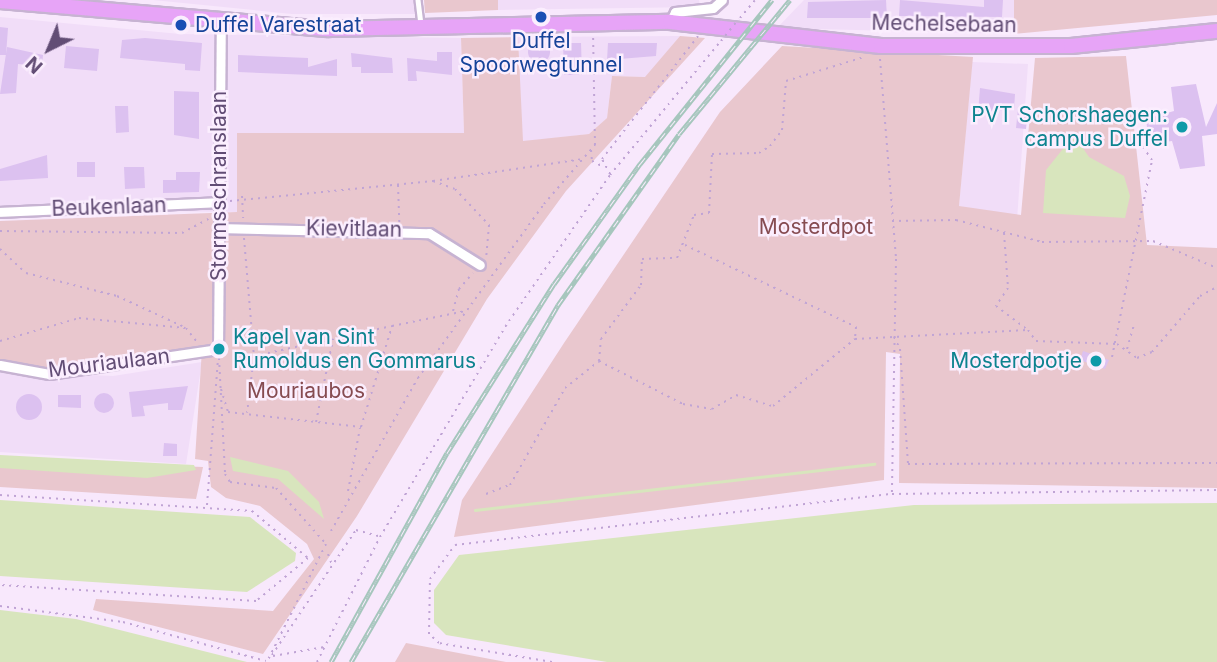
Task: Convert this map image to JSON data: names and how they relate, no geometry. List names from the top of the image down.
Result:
{
  "streets": {
    "main road": ["Mechelsebaan"],
    "street": [
      "Stormsschranslaan",
      "Beukenlaan",
      "Kievitlaan",
      "Mouriaulaan"
    ]
  },
  "crossings": [
    ["Mechelsebaan", "Stormsschranslaan"],
    ["Stormsschranslaan", "Beukenlaan"],
    ["Stormsschranslaan", "Kievitlaan"],
    ["Stormsschranslaan", "Mouriaulaan"]
  ],
  "parks": ["Mosterdpot", "Mouriaubos"],
  "places": [
    "Duffel Spoorwegtunnel",
    "Duffel Varestraat",
    "PVT Schorshaegen: campus Duffel",
    "Kapel van Sint Rumoldus en Gommarus",
    "Mosterdpotje"
  ],
  "north": "bottom left"
}
